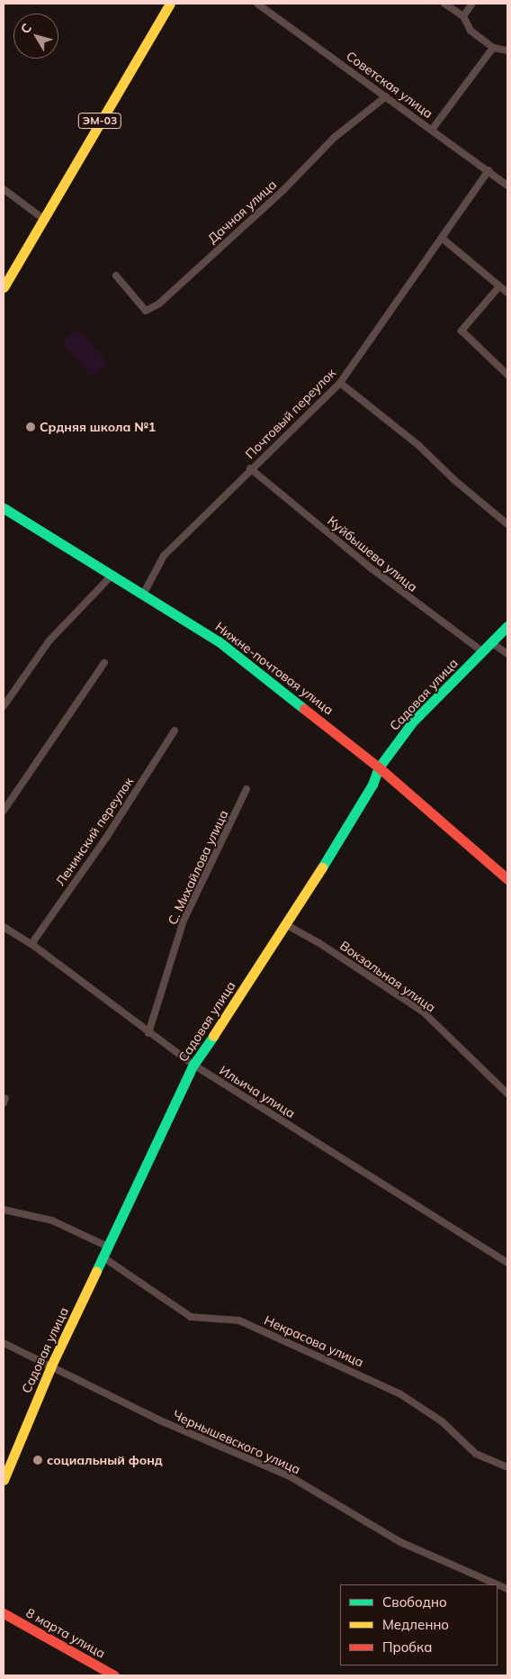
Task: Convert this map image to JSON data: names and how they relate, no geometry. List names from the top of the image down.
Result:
{
  "streets": {
    "main road": [
      "ЭМ-03",
      "Нижне-почтовая улица",
      "Садовая улица",
      "8 марта улица"
    ],
    "street": [
      "Советская улица",
      "Дачная улица",
      "Почтовый переулок",
      "Куйбышева улица",
      "Ленинский переулок",
      "С. Михайлова улица",
      "Вокзальная улица",
      "Ильича улица",
      "Некрасова улица",
      "Чернышевского улица"
    ]
  },
  "crossings": [
    ["Советская улица", "Дачная улица"],
    ["Советская улица", "Почтовый переулок"],
    ["Почтовый переулок", "Куйбышева улица"],
    ["Почтовый переулок", "Нижне-почтовая улица"],
    ["Куйбышева улица", "Садовая улица"],
    ["Нижне-почтовая улица", "Садовая улица"],
    ["Садовая улица", "Вокзальная улица"],
    ["Садовая улица", "Ильича улица"],
    ["Садовая улица", "Некрасова улица"],
    ["Садовая улица", "Чернышевского улица"],
    ["Ленинский переулок", "Ильича улица"],
    ["С. Михайлова улица", "Ильича улица"]
  ],
  "places": ["Срдняя школа №1", "социальный фонд"],
  "legend": ["Свободно", "Медленно", "Пробка"],
  "north": "top left"
}
